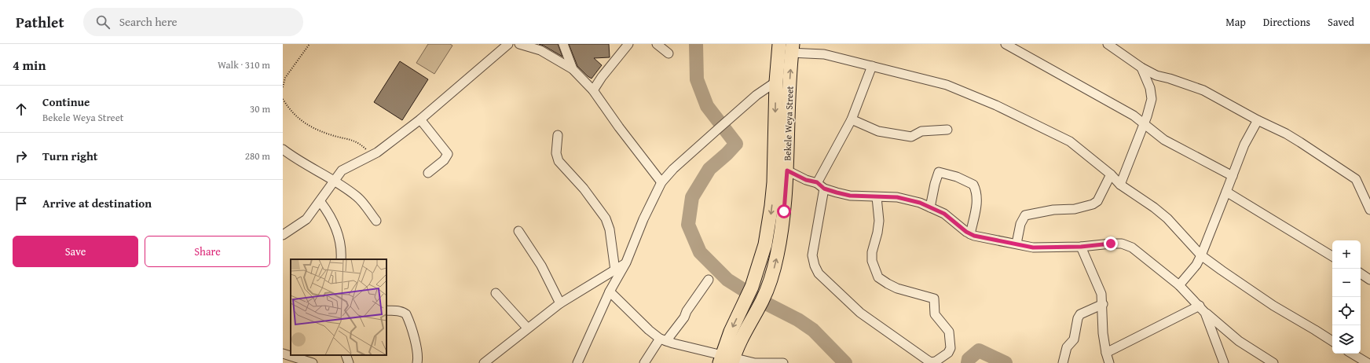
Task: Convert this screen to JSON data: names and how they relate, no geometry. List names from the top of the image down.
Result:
{
  "streets": {
    "main road": ["Bekele Weya Street"]
  },
  "page": {
    "header": "Pathlet",
    "search": "Search here",
    "nav": ["Map", "Directions", "Saved"],
    "heading": ["4 min", "Walk · 310 m"],
    "list": [
      ["Continue", "Bekele Weya Street", "30 m"],
      ["Turn right", "280 m"],
      "Arrive at destination"
    ],
    "buttons": ["Save", "Share"],
    "map_buttons": ["+", "−"]
  }
}
